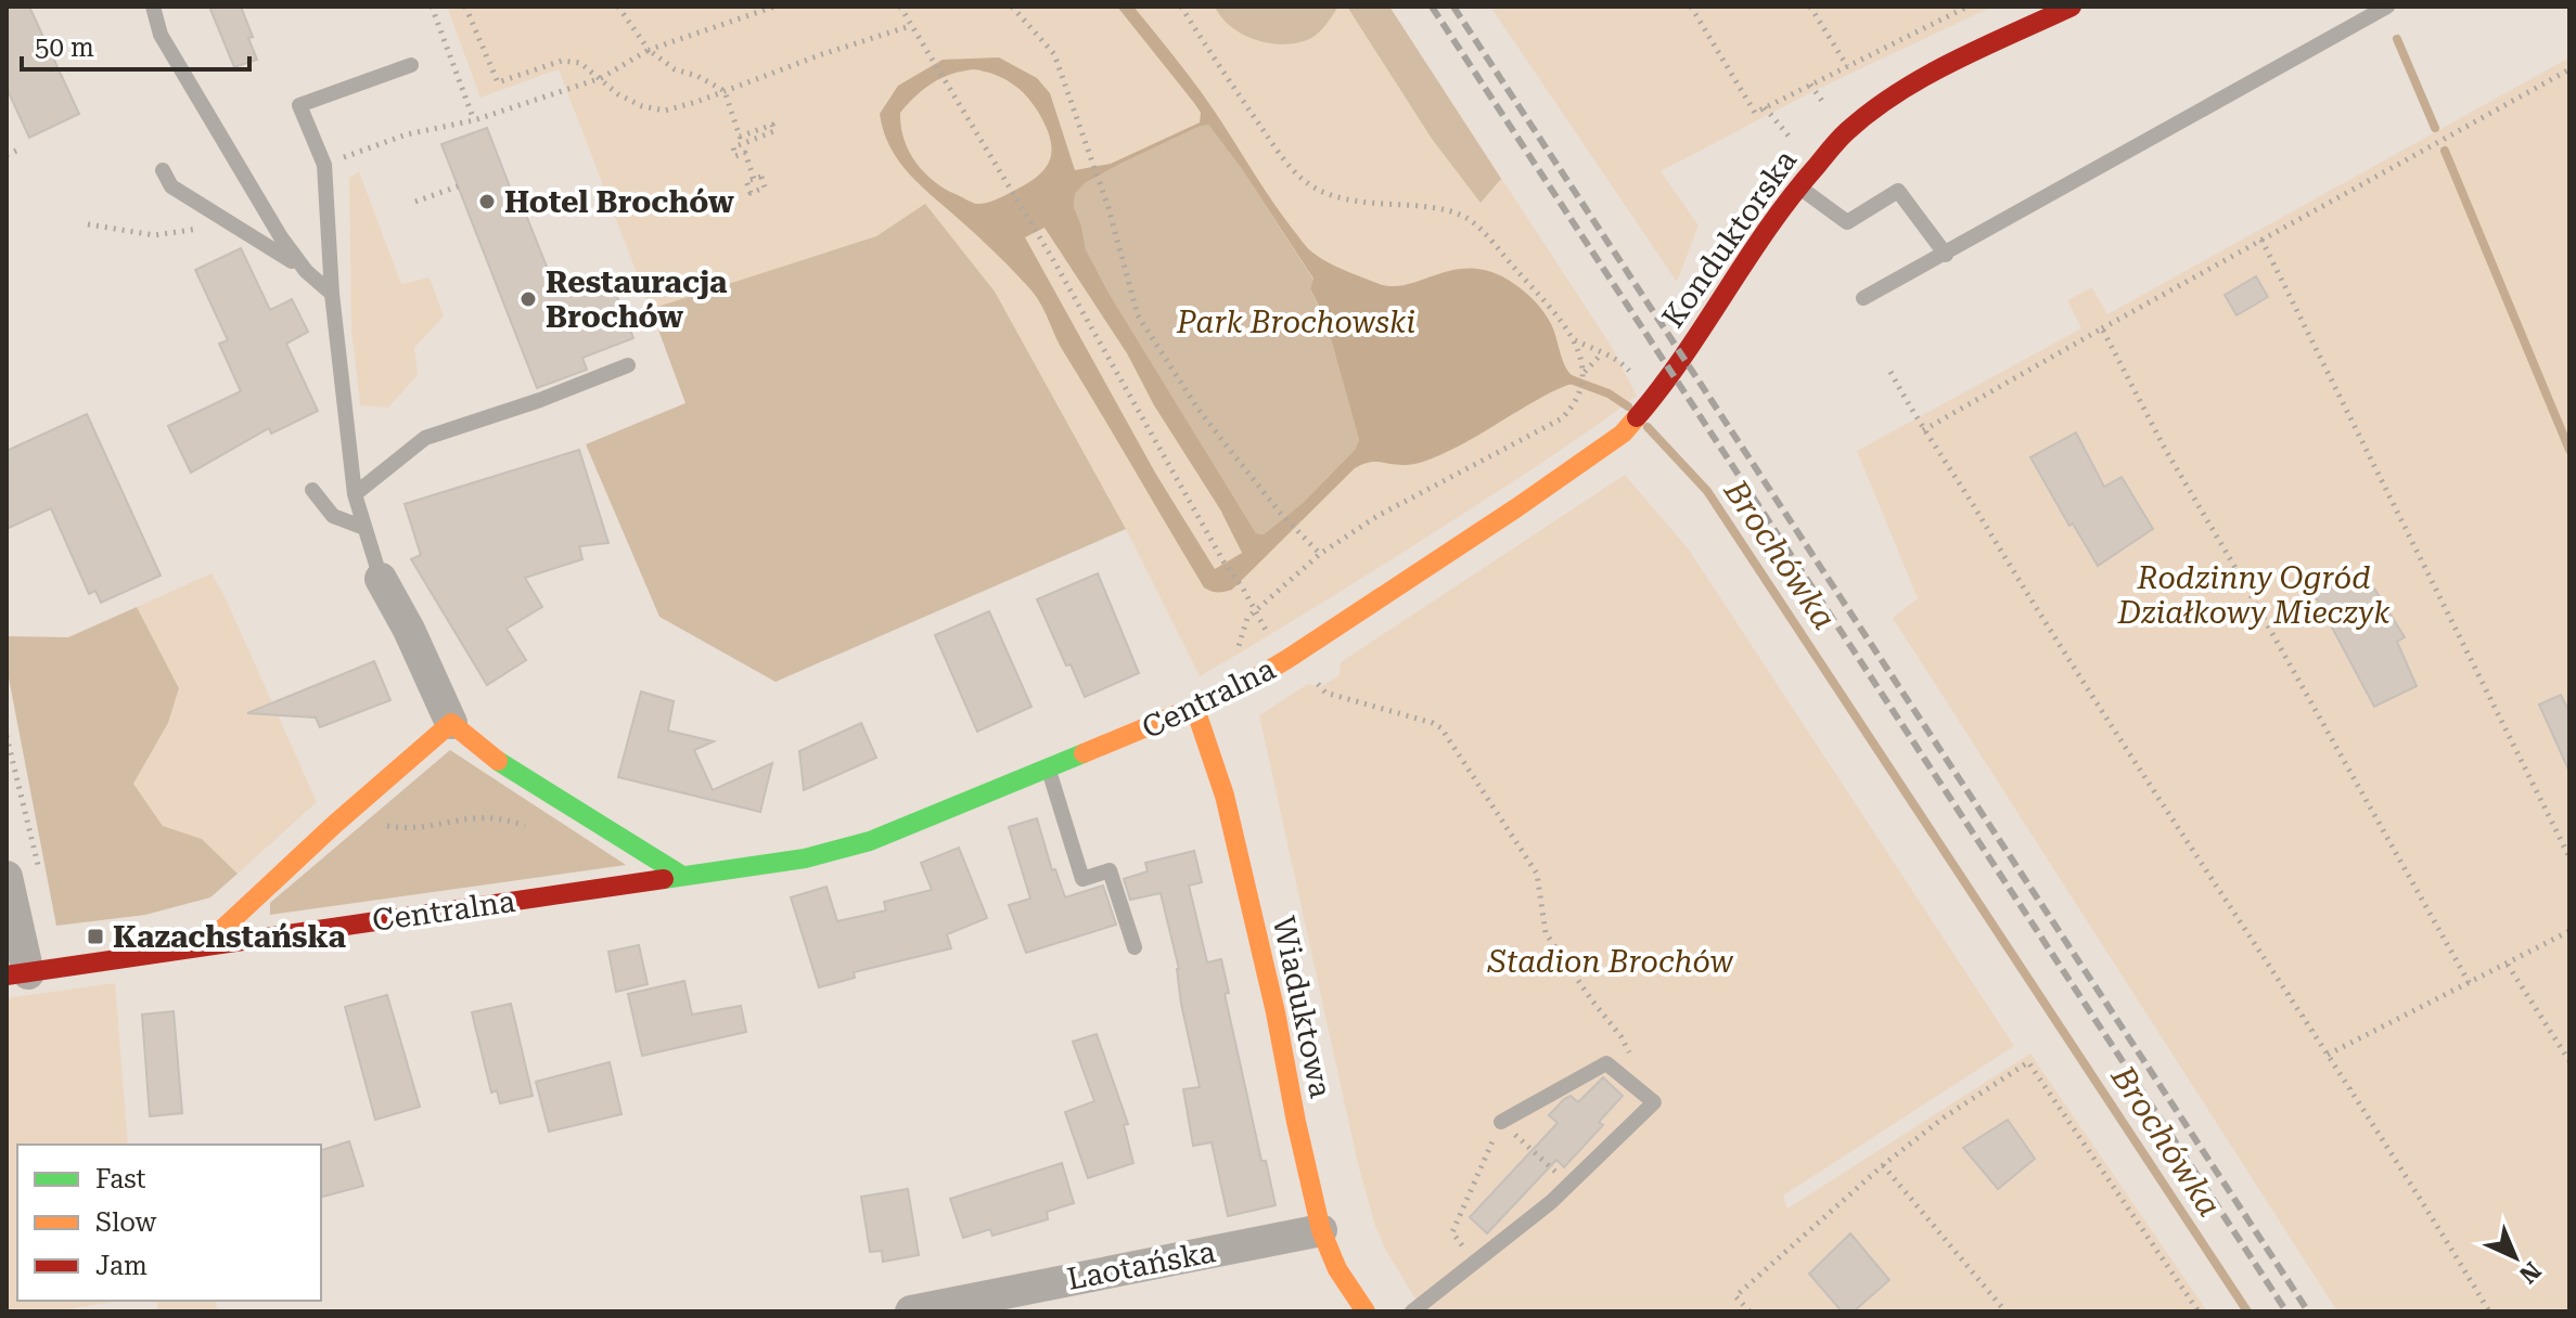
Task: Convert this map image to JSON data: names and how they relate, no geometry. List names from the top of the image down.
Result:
{
  "streets": {
    "street": [
      "Konduktorska",
      "Centralna",
      "Wiaduktowa",
      "Laotańska"
    ]
  },
  "crossings": [
    ["Konduktorska", "Centralna"],
    ["Centralna", "Wiaduktowa"],
    ["Wiaduktowa", "Laotańska"]
  ],
  "water": ["Brochówka"],
  "parks": ["Park Brochowski", "Rodzinny Ogród Działkowy Mieczyk", "Stadion Brochów"],
  "places": {
    "other": ["Hotel Brochów", "Restauracja Brochów"],
    "transit": ["Kazachstańska"]
  },
  "legend": ["Fast", "Slow", "Jam"],
  "scale_bar": "50 m",
  "north": "bottom right"
}
